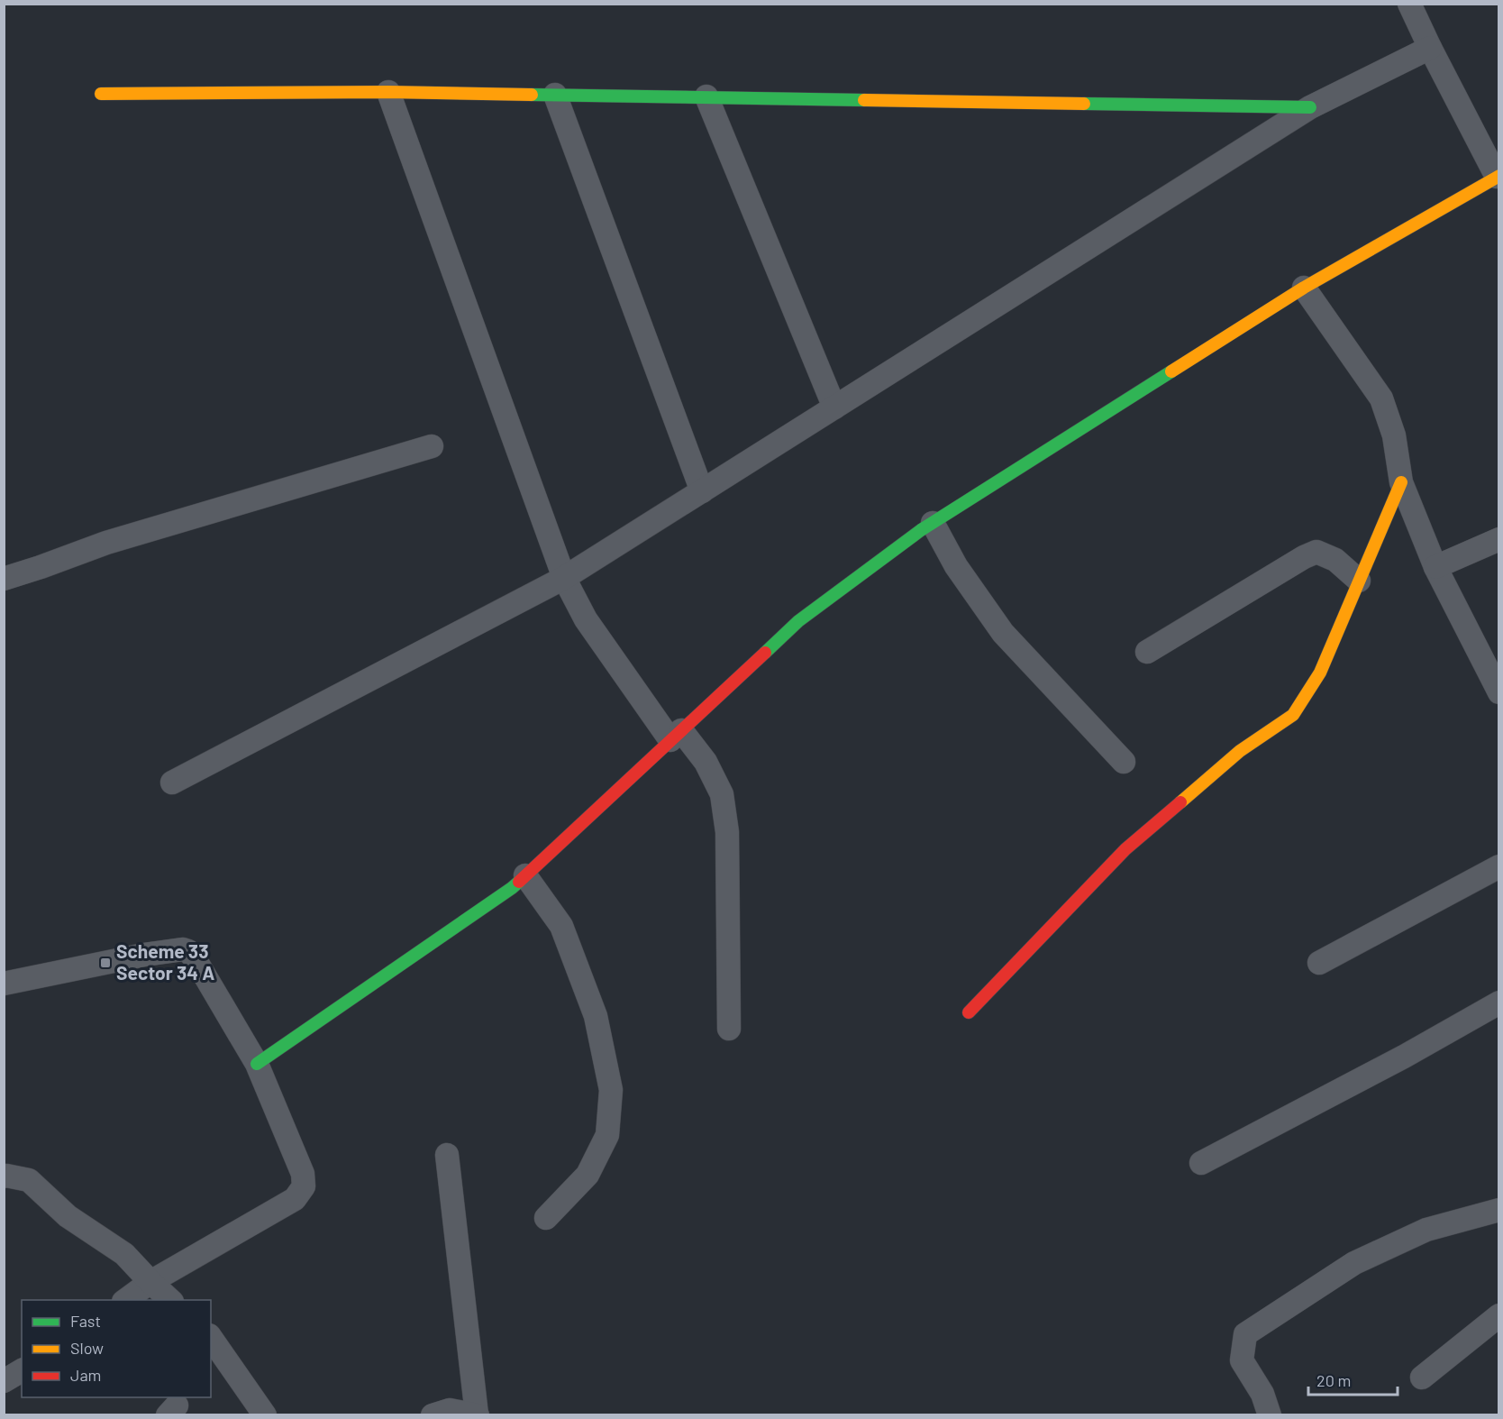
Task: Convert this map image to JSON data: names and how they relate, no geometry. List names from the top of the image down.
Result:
{
  "places": {
    "transit": ["Scheme 33 Sector 34 A"]
  },
  "legend": ["Fast", "Slow", "Jam"],
  "scale_bar": "20 m"
}
